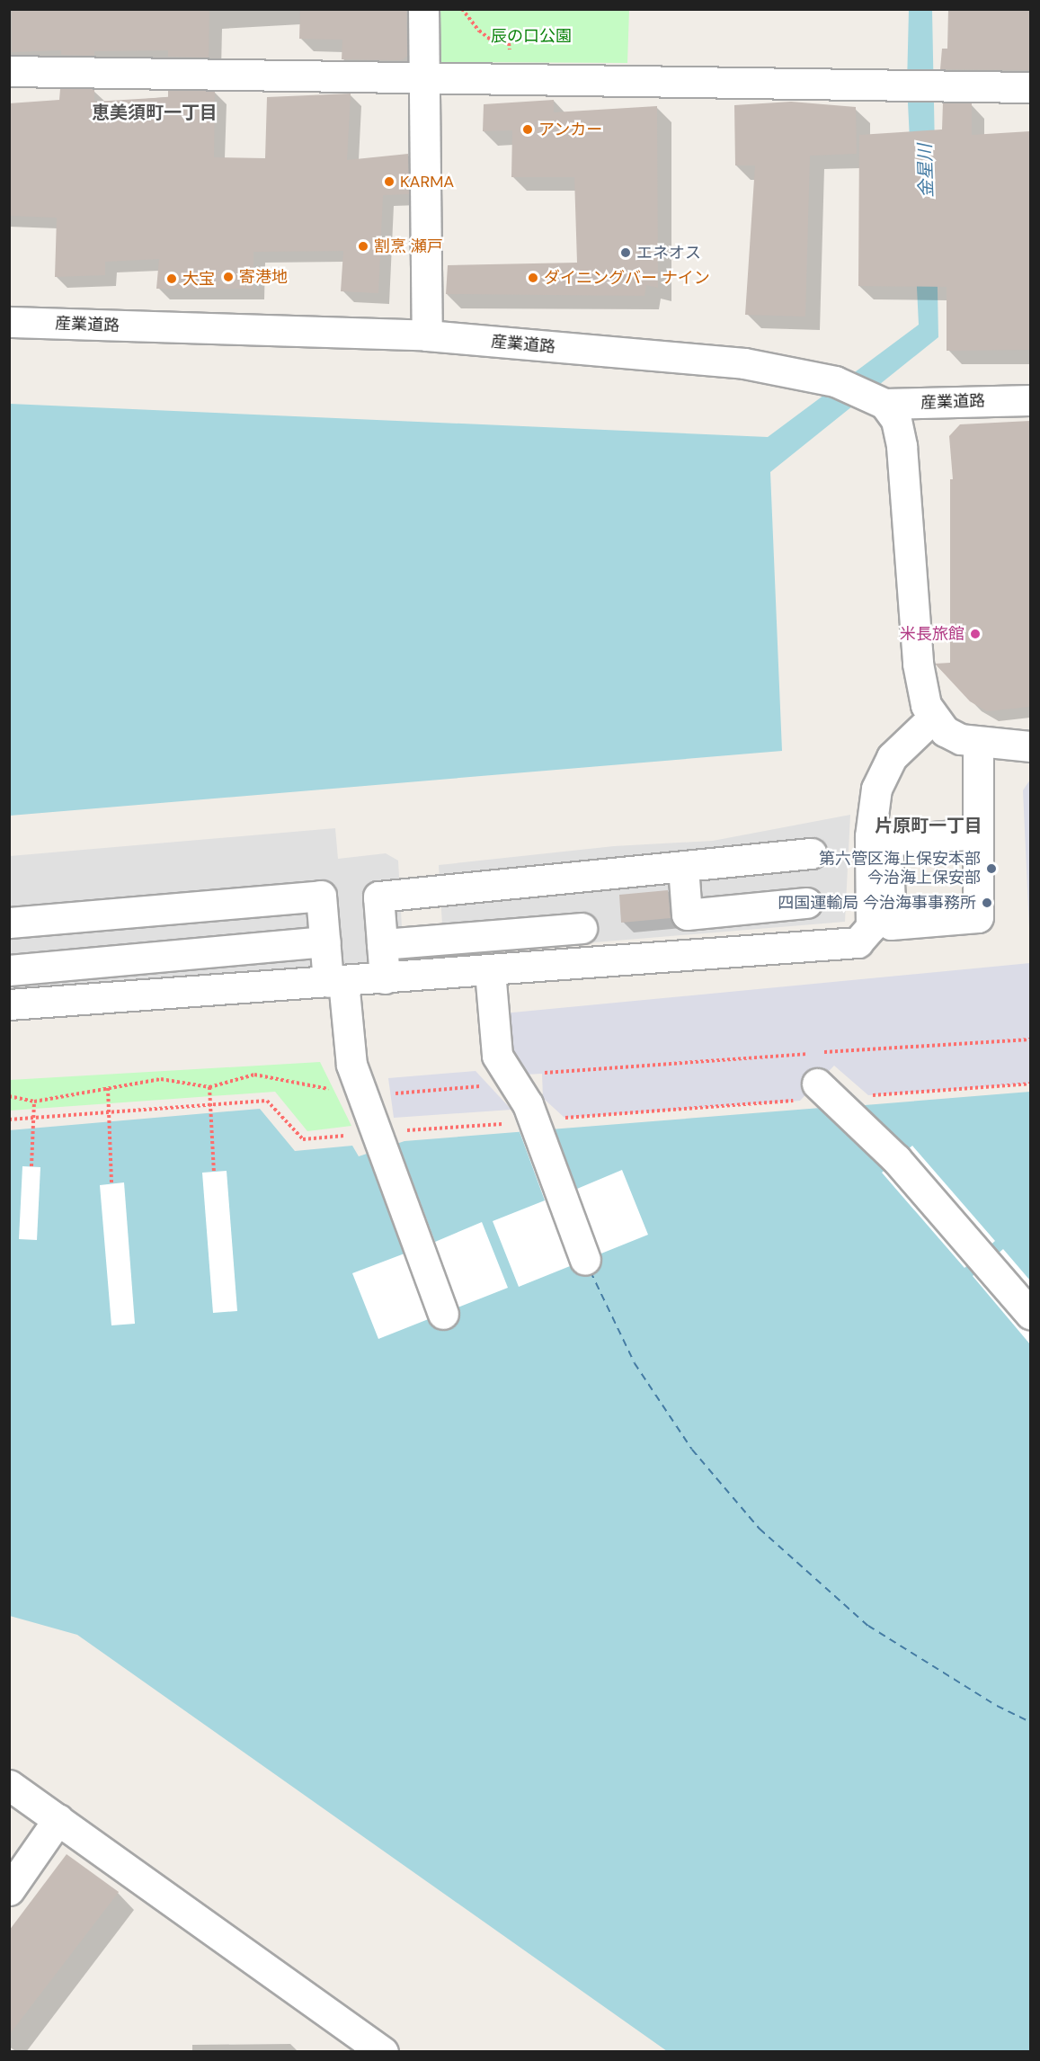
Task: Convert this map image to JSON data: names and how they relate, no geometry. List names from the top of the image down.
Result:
{
  "streets": {
    "street": ["産業道路"]
  },
  "districts": ["恵美須町一丁目", "片原町一丁目"],
  "water": ["金星川"],
  "parks": ["辰の口公園"],
  "places": [
    "アンカー",
    "KARMA",
    "割烹 瀬戸",
    "エネオス",
    "寄港地",
    "ダイニングバー ナイン",
    "大宝",
    "米長旅館",
    "第六管区海上保安本部 今治海上保安部",
    "四国運輸局 今治海事事務所"
  ]
}
